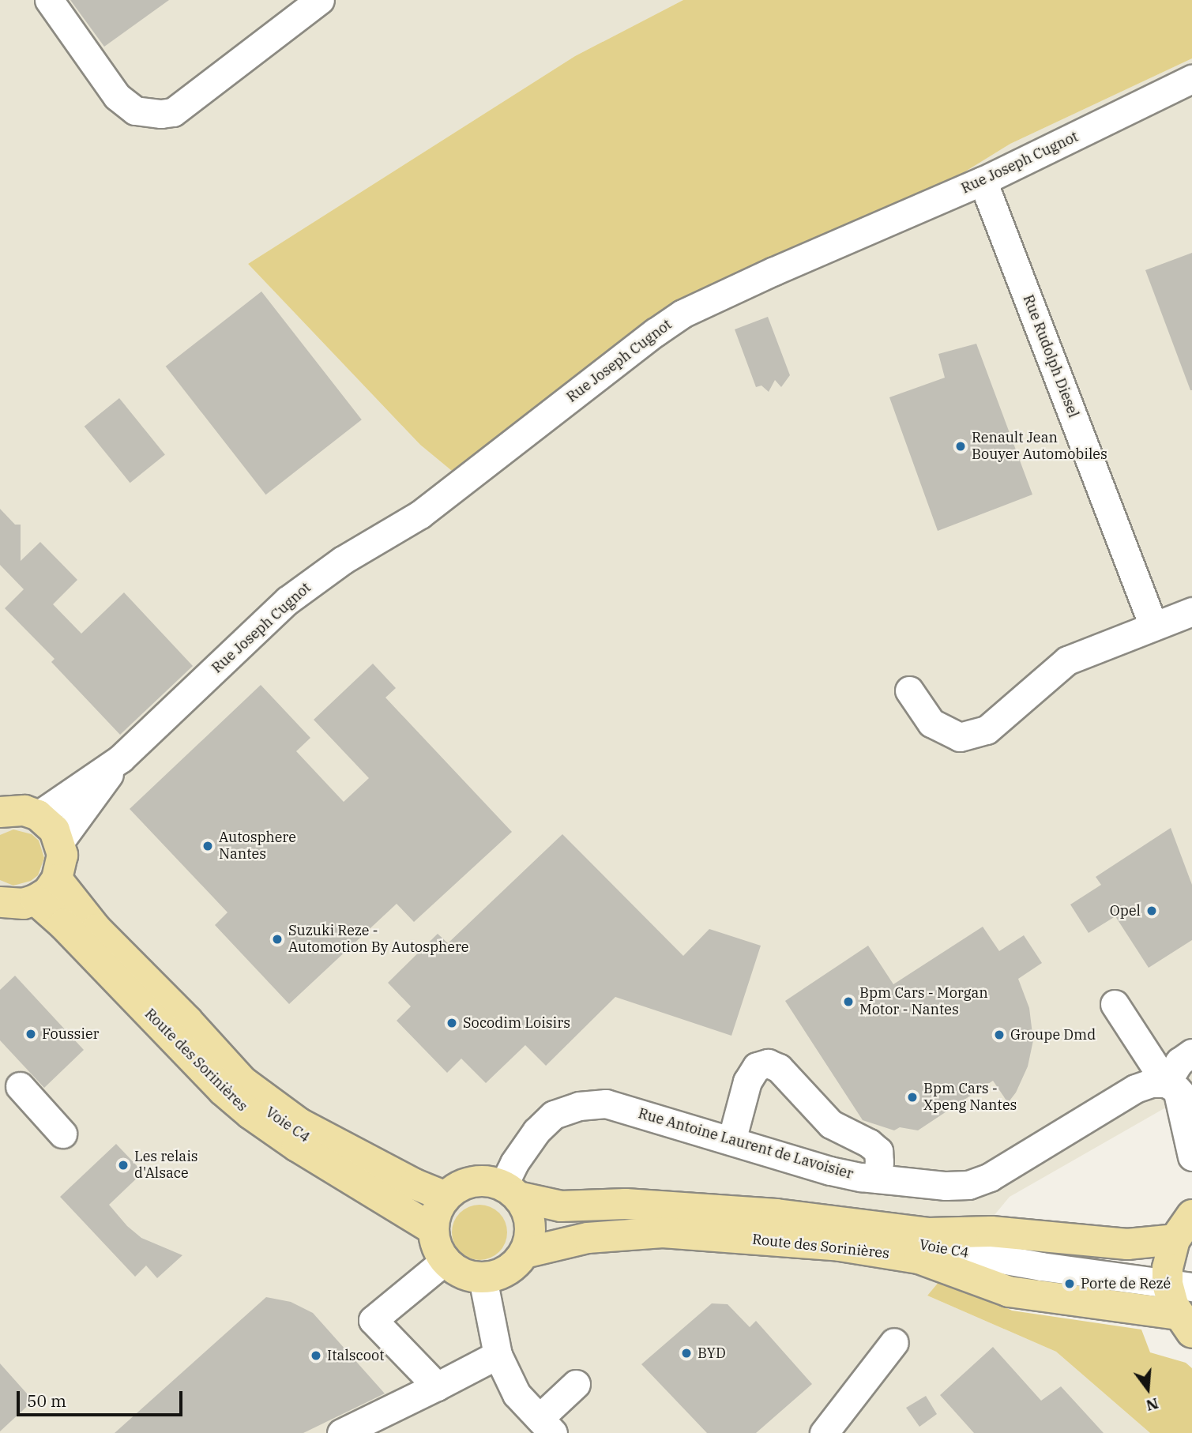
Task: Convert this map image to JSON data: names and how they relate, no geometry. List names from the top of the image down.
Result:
{
  "streets": {
    "main road": ["Route des Sorinières"],
    "street": [
      "Rue Joseph Cugnot",
      "Rue Rudolph Diesel",
      "Voie C4",
      "Rue Antoine Laurent de Lavoisier"
    ]
  },
  "crossings": [
    ["Rue Joseph Cugnot", "Rue Rudolph Diesel"],
    ["Route des Sorinières", "Voie C4"],
    ["Route des Sorinières", "Rue Antoine Laurent de Lavoisier"]
  ],
  "places": [
    "Renault Jean Bouyer Automobiles",
    "Autosphere Nantes",
    "Opel",
    "Suzuki Reze - Automotion By Autosphere",
    "Bpm Cars - Morgan Motor - Nantes",
    "Socodim Loisirs",
    "Foussier",
    "Groupe Dmd",
    "Bpm Cars - Xpeng Nantes",
    "Les relais d'Alsace",
    "Porte de Rezé",
    "BYD",
    "Italscoot"
  ],
  "scale_bar": "50 m",
  "north": "bottom"
}
